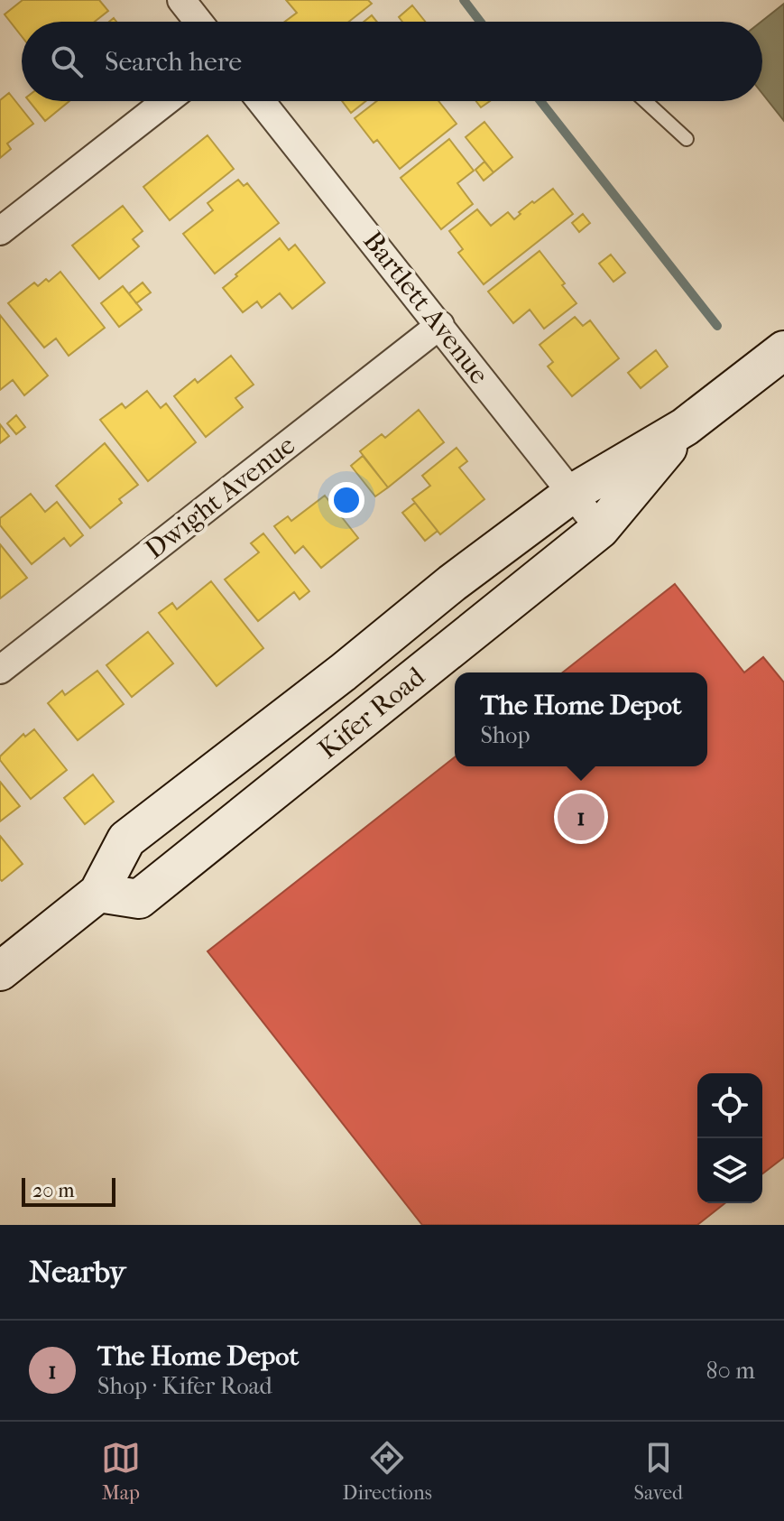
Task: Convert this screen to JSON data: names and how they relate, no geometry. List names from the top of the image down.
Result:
{
  "streets": {
    "main road": ["Kifer Road"],
    "street": ["Bartlett Avenue", "Dwight Avenue"]
  },
  "crossings": [
    ["Bartlett Avenue", "Dwight Avenue"],
    ["Bartlett Avenue", "Kifer Road"]
  ],
  "scale_bar": "20 m",
  "page": {
    "search": "Search here",
    "popup": ["The Home Depot", "Shop"],
    "pins": "1",
    "scale": "20 m",
    "heading": "Nearby",
    "list": [
      {
        "mark": "1",
        "name": "The Home Depot",
        "note": "Shop · Kifer Road",
        "value": "80 m"
      }
    ],
    "nav": ["Map", "Directions", "Saved"]
  }
}
